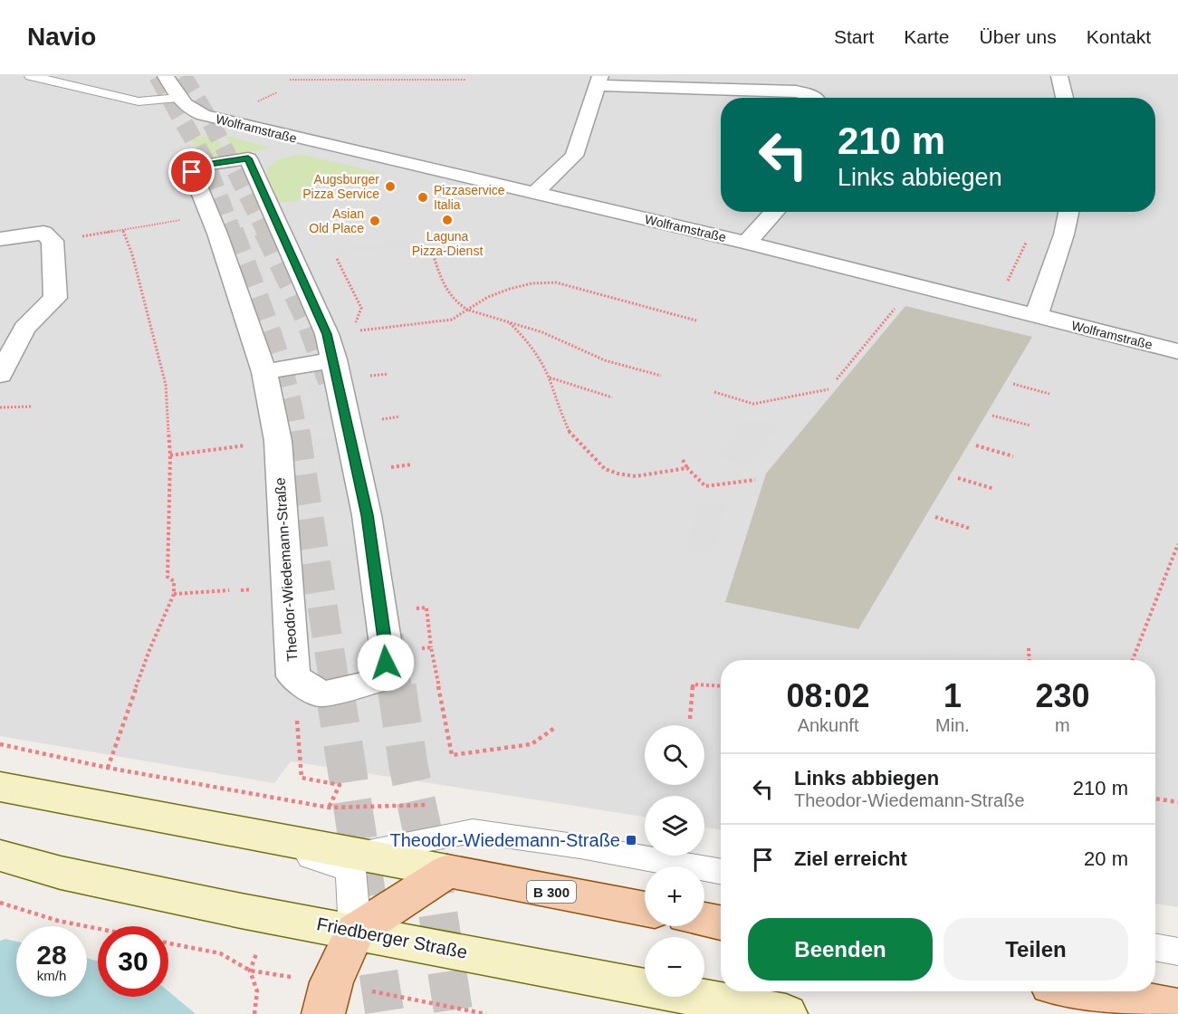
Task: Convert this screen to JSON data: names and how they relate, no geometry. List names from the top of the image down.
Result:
{
  "streets": {
    "main road": ["B 300", "Friedberger Straße"],
    "street": ["Wolframstraße", "Theodor-Wiedemann-Straße"]
  },
  "crossings": [
    ["Wolframstraße", "Theodor-Wiedemann-Straße"]
  ],
  "places": {
    "other": [
      "Augsburger Pizza Service",
      "Pizzaservice Italia",
      "Laguna Pizza-Dienst",
      "Asian Old Place"
    ],
    "transit": ["Theodor-Wiedemann-Straße"]
  },
  "page": {
    "header": "Navio",
    "nav": [
      "Start",
      "Karte",
      "Über uns",
      "Kontakt"
    ],
    "turn": ["210 m", "Links abbiegen"],
    "eta": [
      "08:02",
      "Ankunft",
      "1",
      "Min.",
      "230",
      "m"
    ],
    "map_buttons": ["+", "−"],
    "list": [
      {
        "name": "Links abbiegen",
        "note": "Theodor-Wiedemann-Straße",
        "value": "210 m"
      },
      {
        "name": "Ziel erreicht",
        "value": "20 m"
      }
    ],
    "buttons": ["Beenden", "Teilen"],
    "speed": "28 km/h",
    "limit": "30"
  }
}
